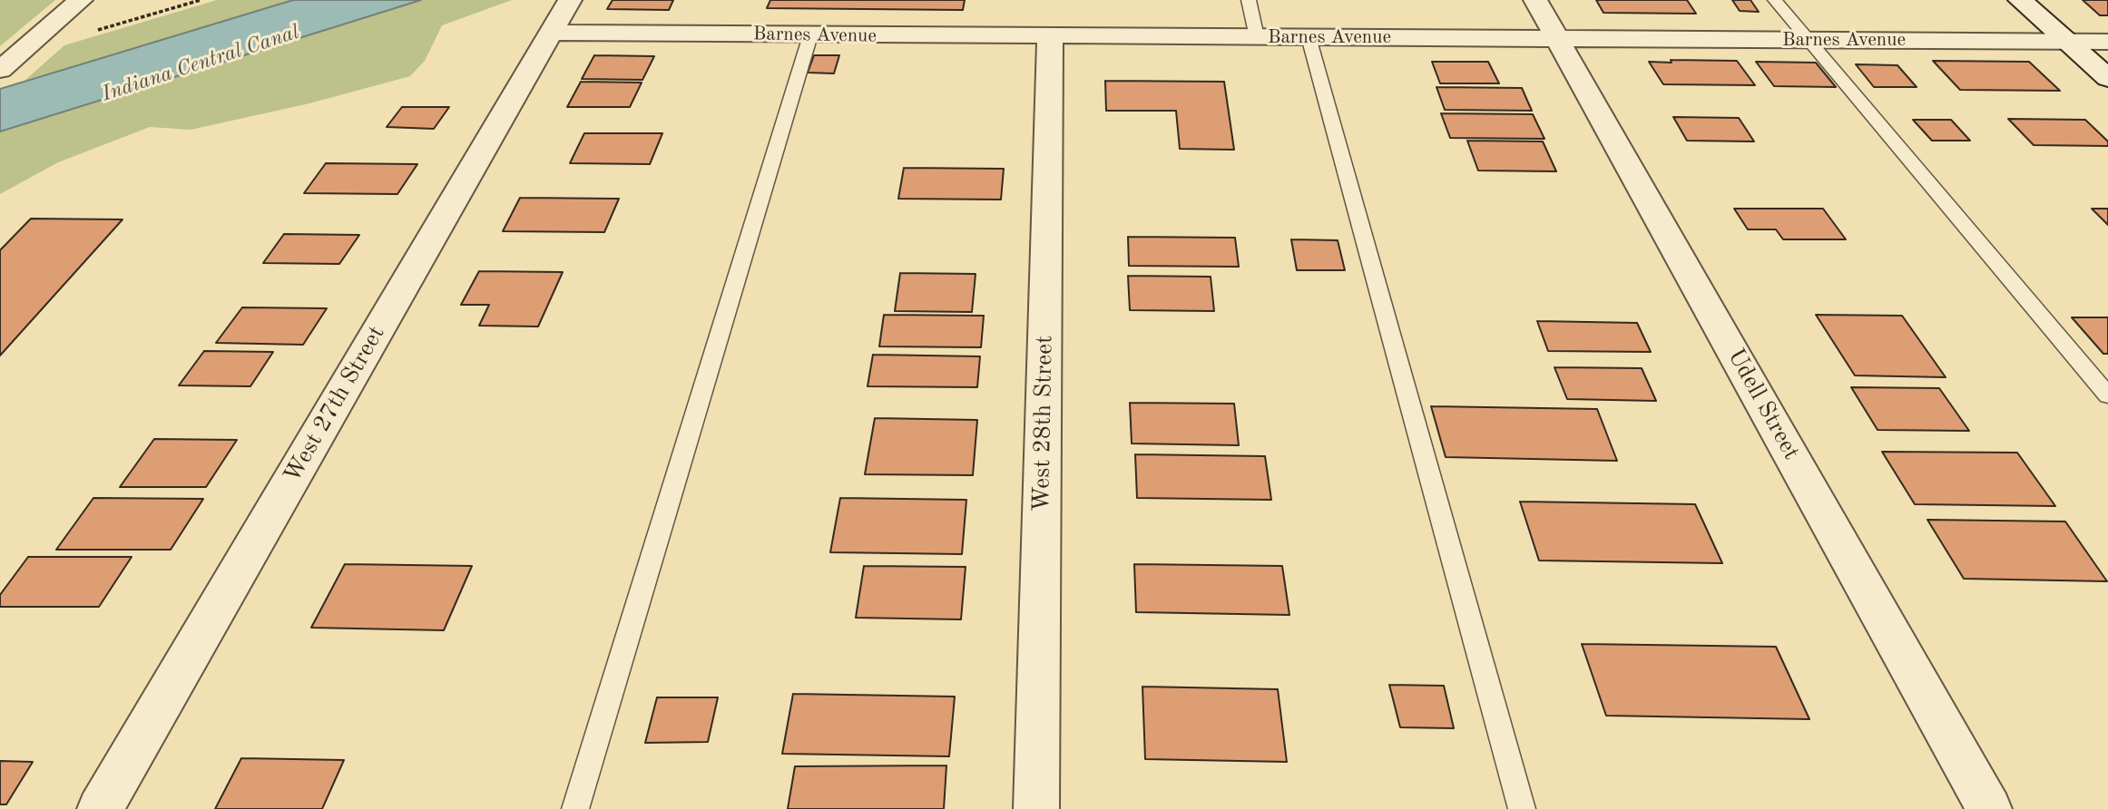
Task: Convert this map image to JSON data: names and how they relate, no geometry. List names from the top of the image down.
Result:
{
  "streets": {
    "street": [
      "Barnes Avenue",
      "West 27th Street",
      "Udell Street",
      "West 28th Street"
    ]
  },
  "crossings": [
    ["Barnes Avenue", "West 27th Street"],
    ["Barnes Avenue", "Udell Street"],
    ["Barnes Avenue", "West 28th Street"]
  ],
  "water": ["Indiana Central Canal"]
}
